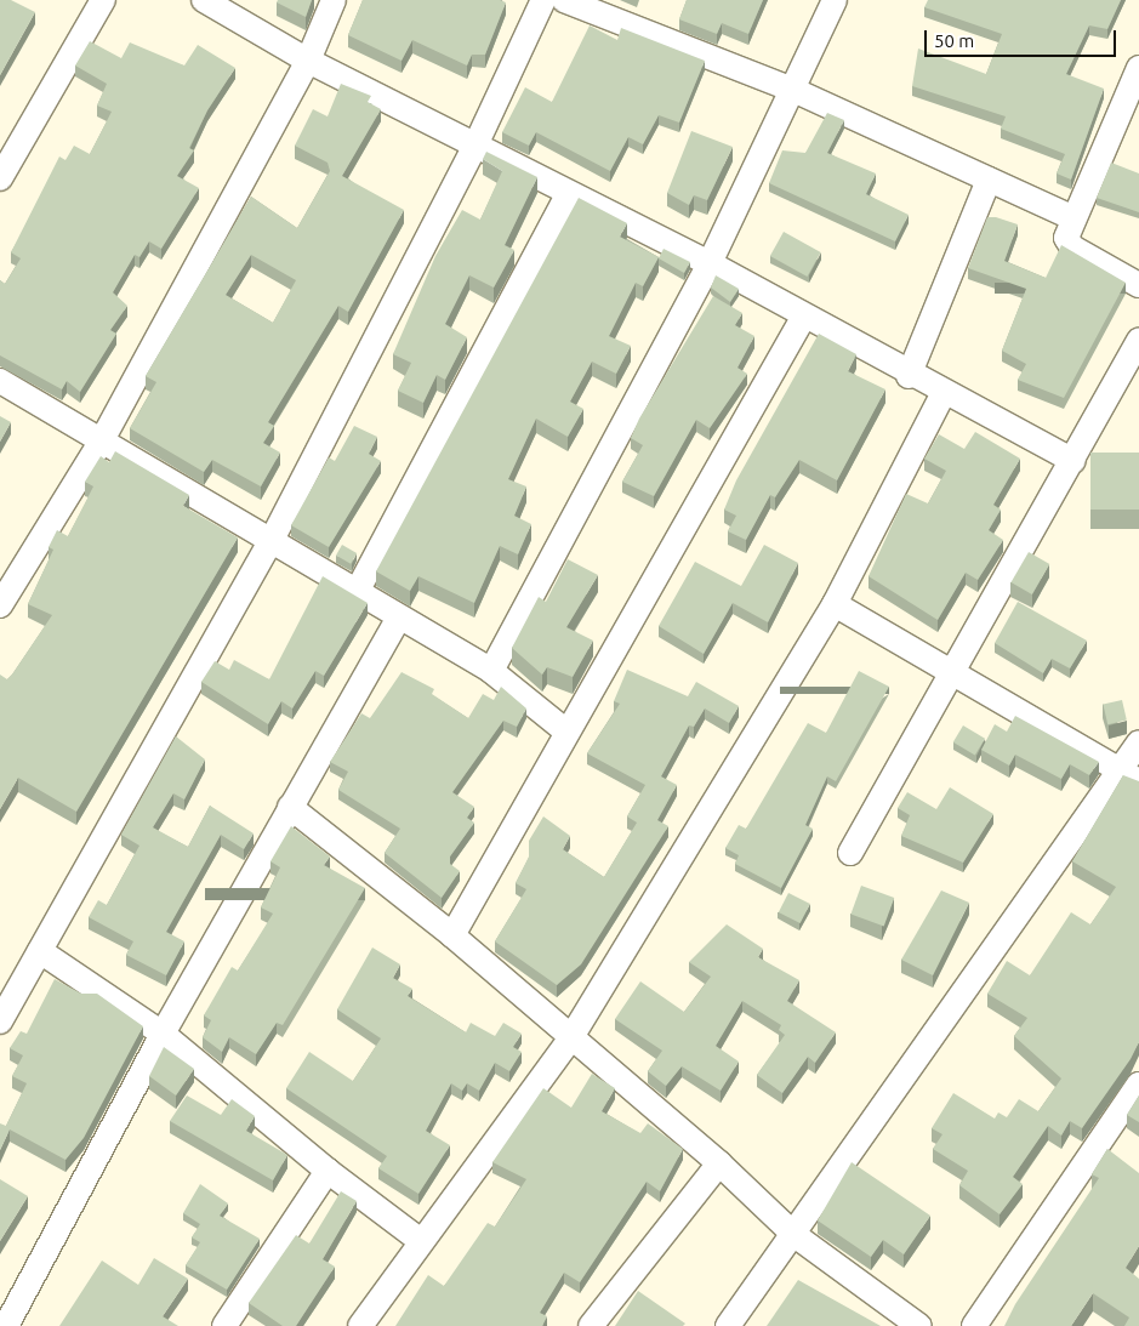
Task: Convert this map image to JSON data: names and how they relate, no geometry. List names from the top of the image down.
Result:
{
  "scale_bar": "50 m"
}
